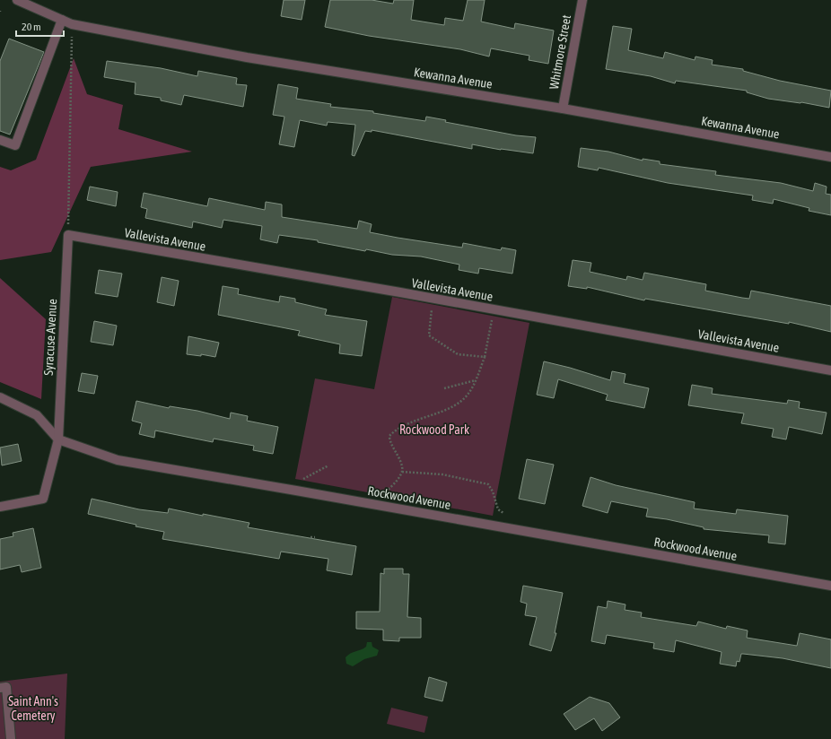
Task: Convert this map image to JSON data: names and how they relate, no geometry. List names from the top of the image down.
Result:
{
  "streets": {
    "street": [
      "Whitmore Street",
      "Kewanna Avenue",
      "Vallevista Avenue",
      "Syracuse Avenue",
      "Rockwood Avenue"
    ]
  },
  "crossings": [
    ["Whitmore Street", "Kewanna Avenue"],
    ["Vallevista Avenue", "Syracuse Avenue"],
    ["Syracuse Avenue", "Rockwood Avenue"]
  ],
  "parks": ["Rockwood Park", "Saint Ann's Cemetery"],
  "scale_bar": "20 m"
}
